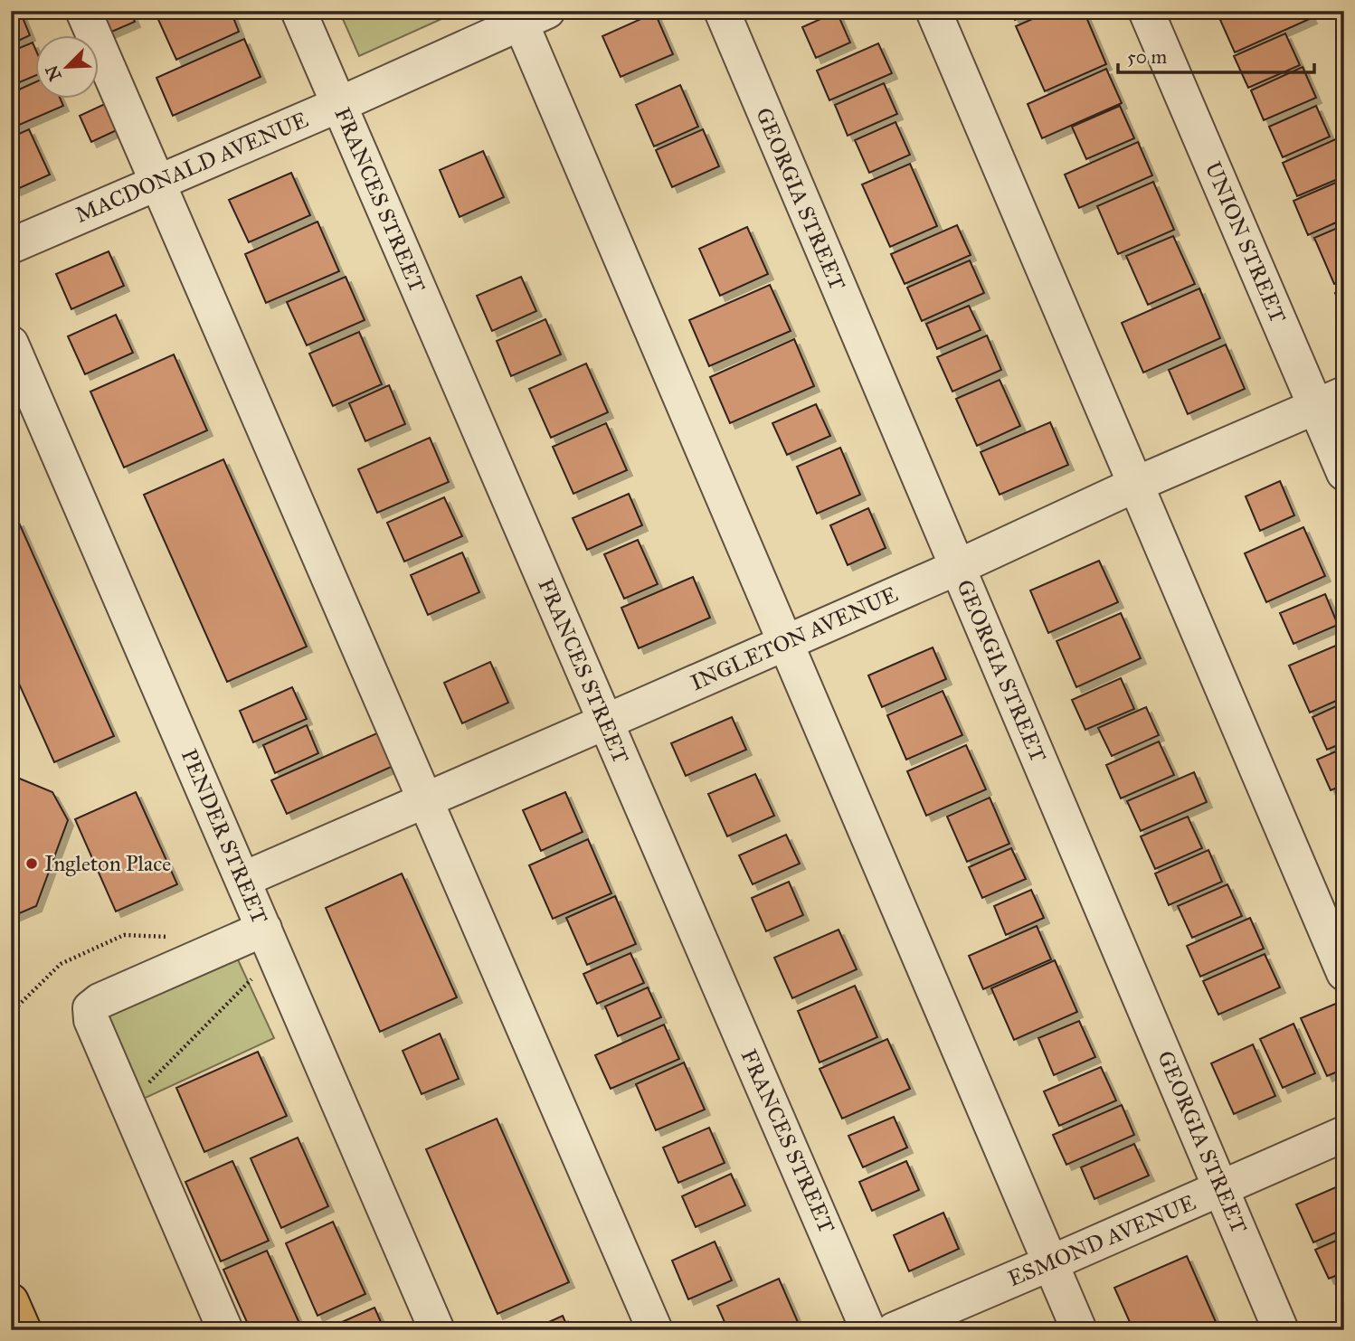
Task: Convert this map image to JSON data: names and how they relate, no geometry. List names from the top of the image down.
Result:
{
  "streets": {
    "street": [
      "MACDONALD AVENUE",
      "GEORGIA STREET",
      "FRANCES STREET",
      "UNION STREET",
      "INGLETON AVENUE",
      "PENDER STREET",
      "ESMOND AVENUE"
    ]
  },
  "crossings": [
    ["MACDONALD AVENUE", "FRANCES STREET"],
    ["GEORGIA STREET", "INGLETON AVENUE"],
    ["GEORGIA STREET", "ESMOND AVENUE"],
    ["FRANCES STREET", "INGLETON AVENUE"],
    ["UNION STREET", "INGLETON AVENUE"],
    ["INGLETON AVENUE", "PENDER STREET"]
  ],
  "places": ["Ingleton Place"],
  "scale_bar": "50 m",
  "north": "bottom left"
}
